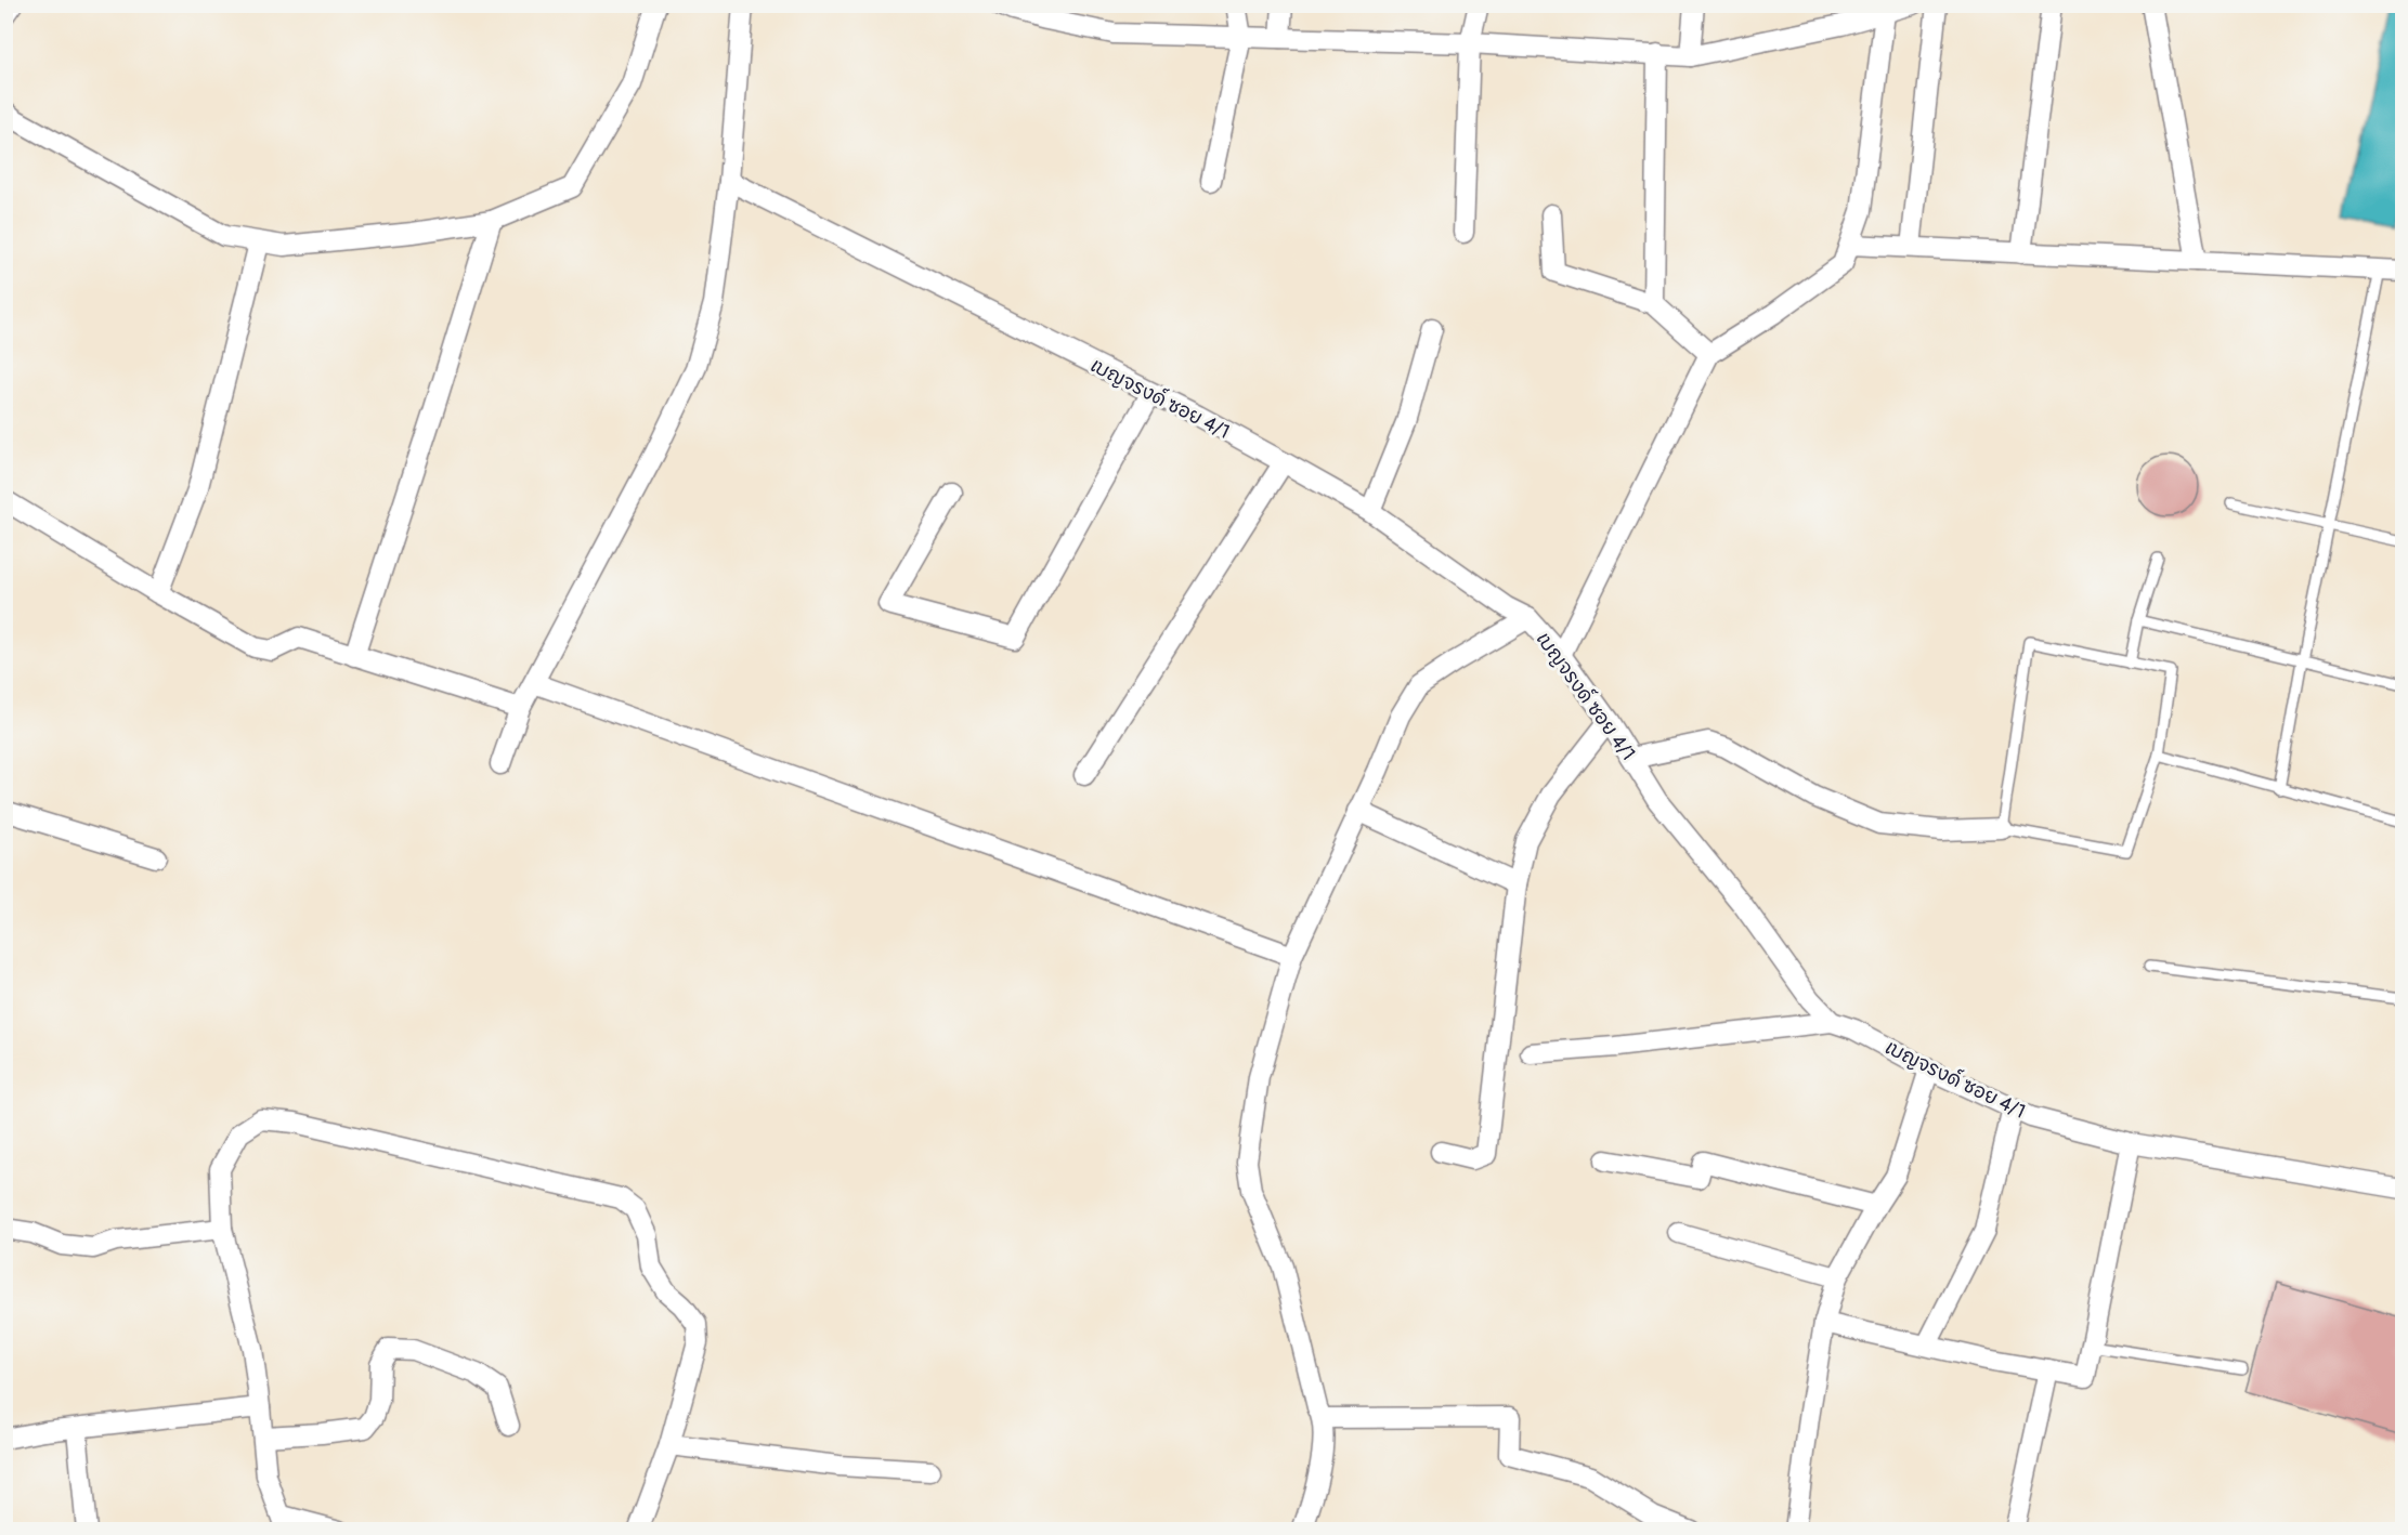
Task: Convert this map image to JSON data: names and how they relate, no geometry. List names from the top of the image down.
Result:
{
  "streets": {
    "street": ["เบญจรงด์ ซอย 4/1"]
  }
}
